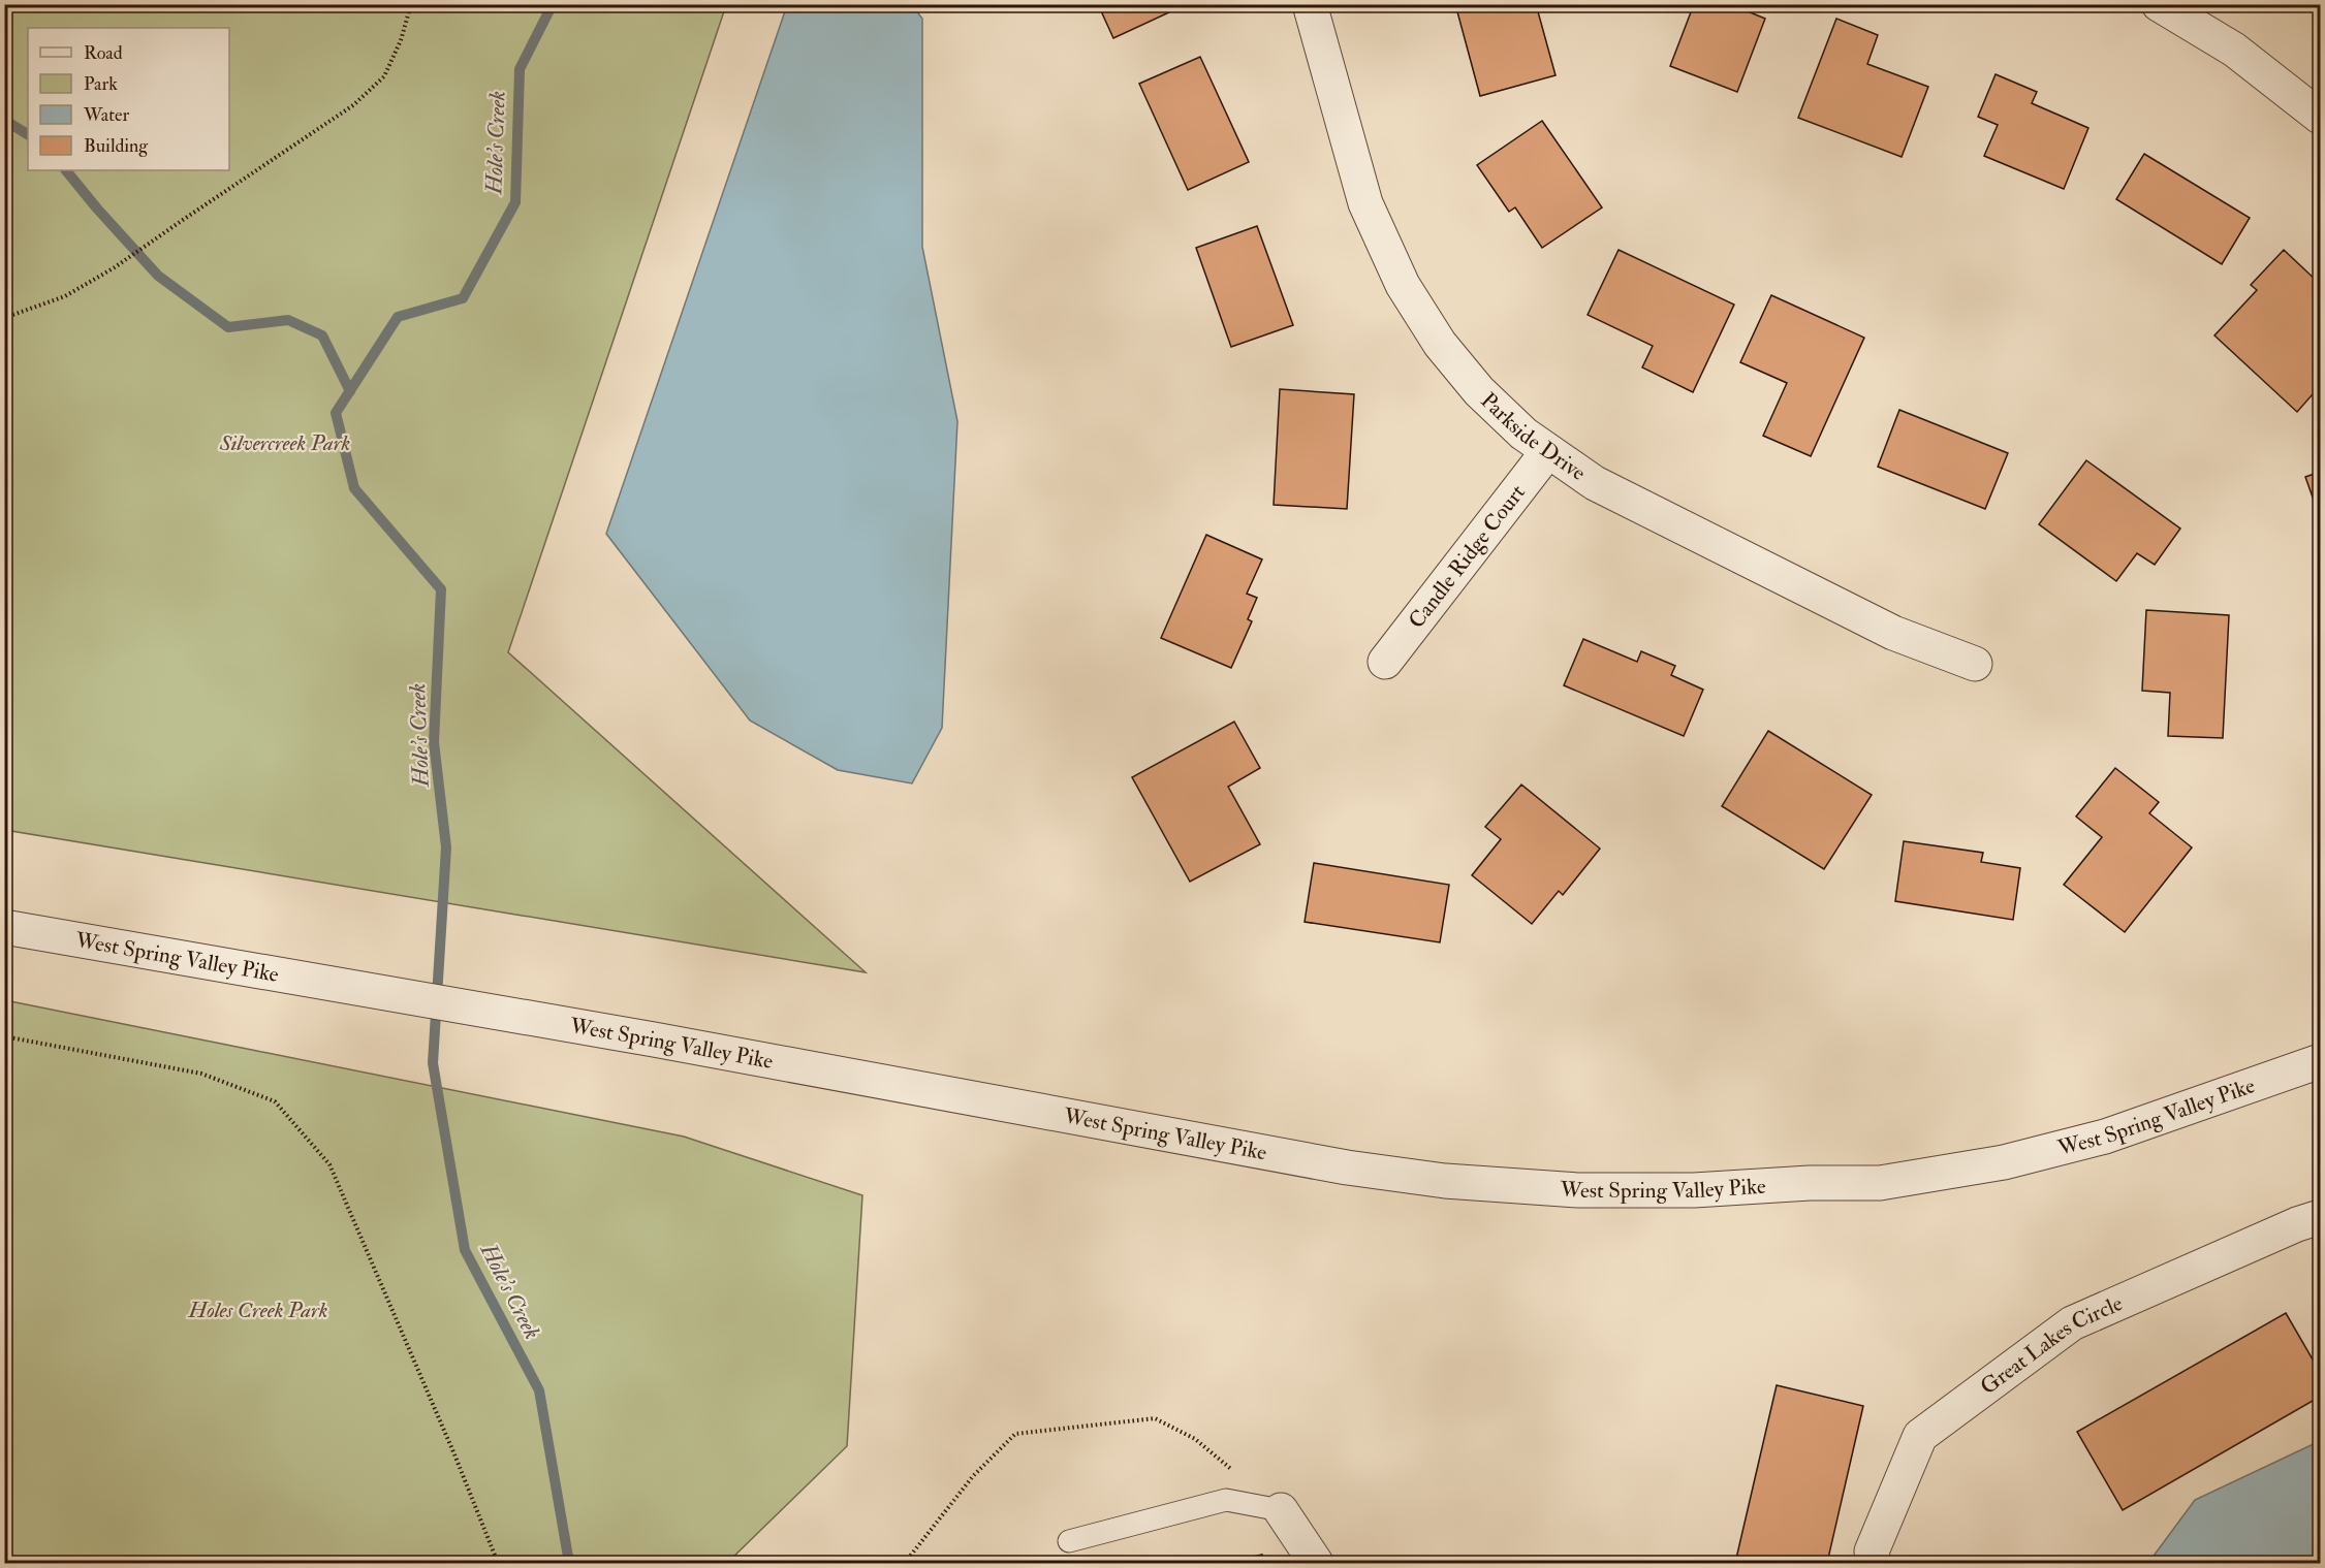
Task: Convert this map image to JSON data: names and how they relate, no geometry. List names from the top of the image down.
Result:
{
  "streets": {
    "street": [
      "Parkside Drive",
      "Candle Ridge Court",
      "West Spring Valley Pike",
      "Great Lakes Circle"
    ]
  },
  "crossings": [
    ["Parkside Drive", "Candle Ridge Court"]
  ],
  "water": ["Hole's Creek"],
  "parks": ["Silvercreek Park", "Holes Creek Park"],
  "legend": [
    "Road",
    "Park",
    "Water",
    "Building"
  ]
}
